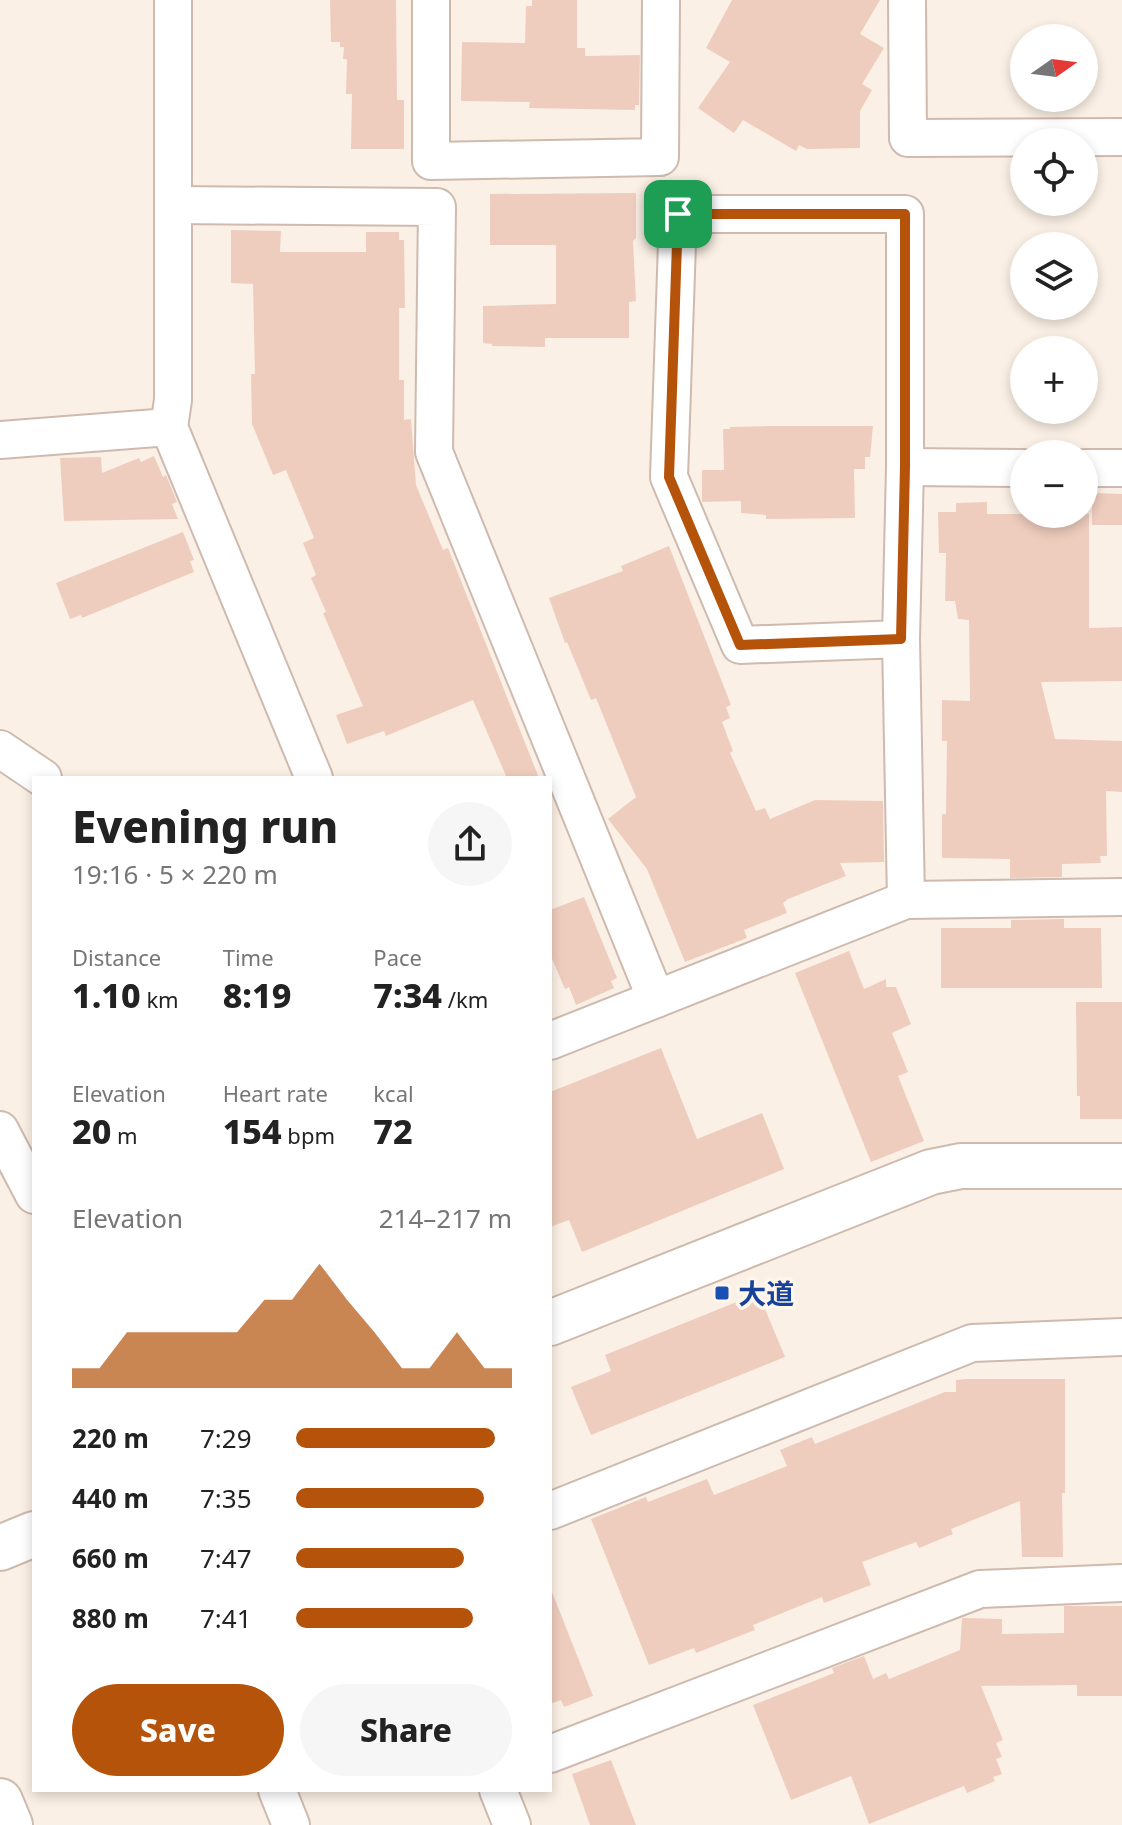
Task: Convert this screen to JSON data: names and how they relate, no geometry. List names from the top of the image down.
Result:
{
  "places": {
    "transit": ["大道"]
  },
  "north": "right",
  "page": {
    "map_buttons": ["+", "−"],
    "heading": ["Evening run", "19:16 · 5 × 220 m"],
    "stats": [
      ["Distance", "1.10 km"],
      ["Time", "8:19"],
      ["Pace", "7:34 /km"],
      ["Elevation", "20 m"],
      ["Heart rate", "154 bpm"],
      ["kcal", "72"]
    ],
    "chart": ["Elevation", "214–217 m"],
    "list": [
      {
        "name": "220 m",
        "note": "7:29"
      },
      {
        "name": "440 m",
        "note": "7:35"
      },
      {
        "name": "660 m",
        "note": "7:47"
      },
      {
        "name": "880 m",
        "note": "7:41"
      }
    ],
    "buttons": ["Save", "Share"]
  }
}
